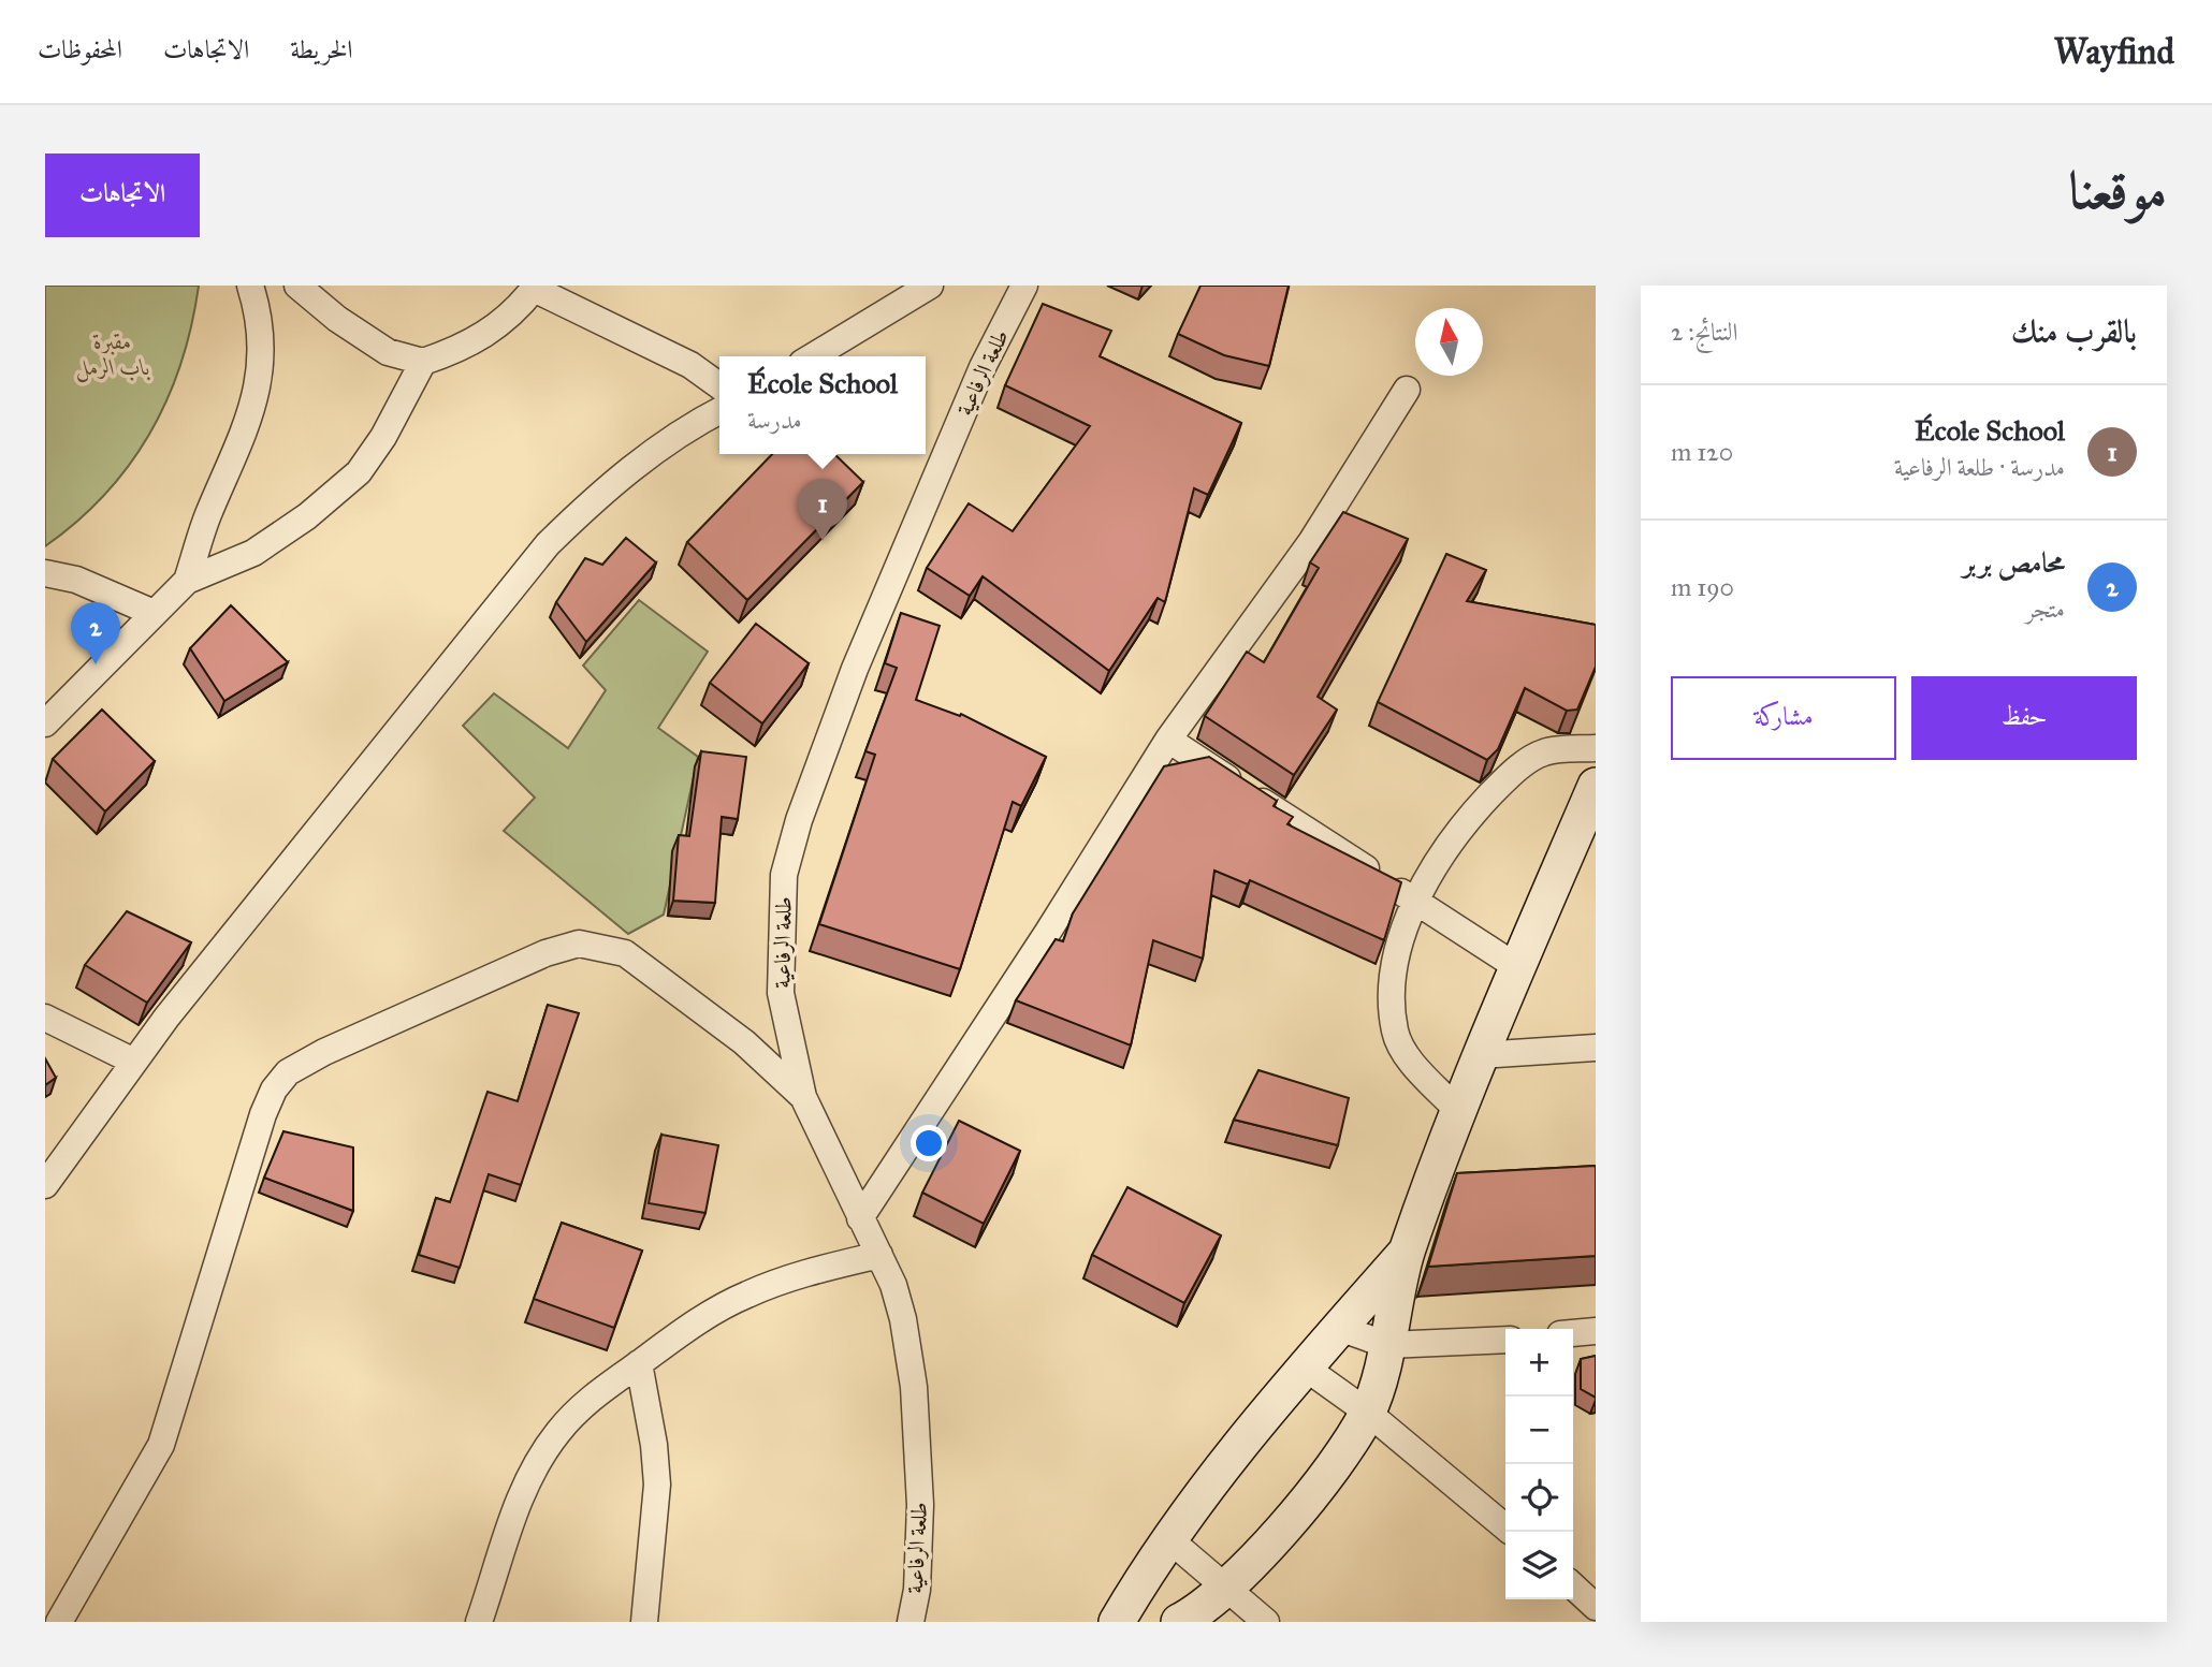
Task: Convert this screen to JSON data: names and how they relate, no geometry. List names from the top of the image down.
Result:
{
  "streets": {
    "street": ["طلعة الرفاعية"]
  },
  "parks": ["مقبرة باب الرمل"],
  "north": "top",
  "page": {
    "header": "Wayfind",
    "nav": ["الخريطة", "الاتجاهات", "المحفوظات"],
    "title": "موقعنا",
    "buttons": [
      "الاتجاهات",
      ["حفظ", "مشاركة"]
    ],
    "heading": ["بالقرب منك", "النتائج: 2"],
    "popup": ["École School", "مدرسة"],
    "list": [
      {
        "mark": "1",
        "name": "École School",
        "note": "مدرسة · طلعة الرفاعية",
        "value": "120 m"
      },
      {
        "mark": "2",
        "name": "محامص بربر",
        "note": "متجر",
        "value": "190 m"
      }
    ],
    "pins": ["1", "2"],
    "map_buttons": ["+", "−"]
  }
}
